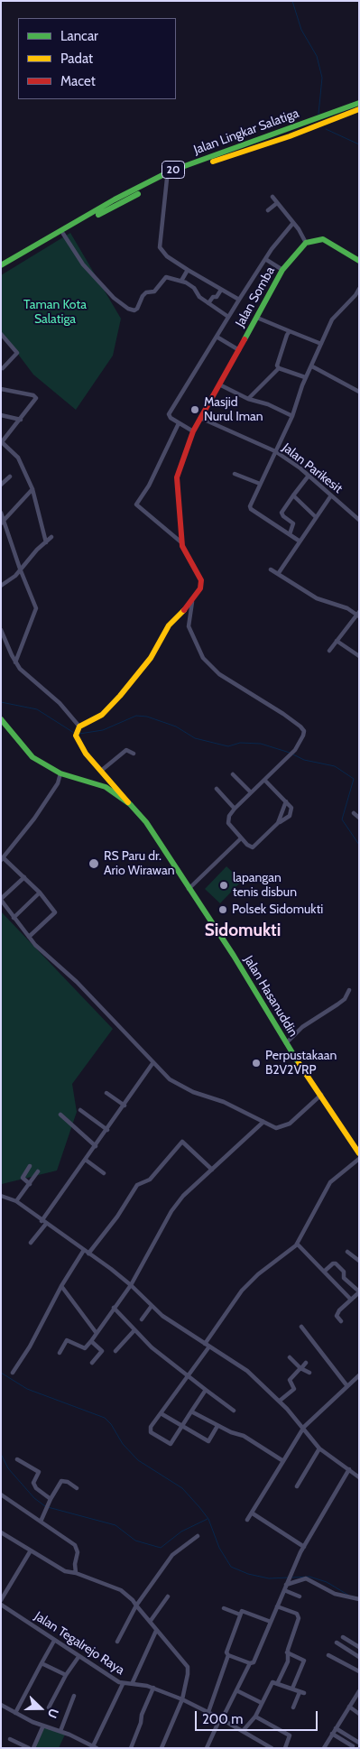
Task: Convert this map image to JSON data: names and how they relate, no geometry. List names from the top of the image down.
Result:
{
  "streets": {
    "main road": [
      "Jalan Lingkar Salatiga",
      "20",
      "Jalan Somba",
      "Jalan Hasanuddin"
    ],
    "street": ["Jalan Parikesit", "Jalan Tegalrejo Raya"]
  },
  "crossings": [
    ["Jalan Somba", "Jalan Parikesit"]
  ],
  "districts": ["Sidomukti"],
  "parks": ["Taman Kota Salatiga"],
  "places": [
    "Masjid Nurul Iman",
    "RS Paru dr. Ario Wirawan",
    "lapangan tenis disbun",
    "Polsek Sidomukti",
    "Perpustakaan B2V2VRP"
  ],
  "legend": ["Lancar", "Padat", "Macet"],
  "scale_bar": "200 m",
  "north": "right"
}
